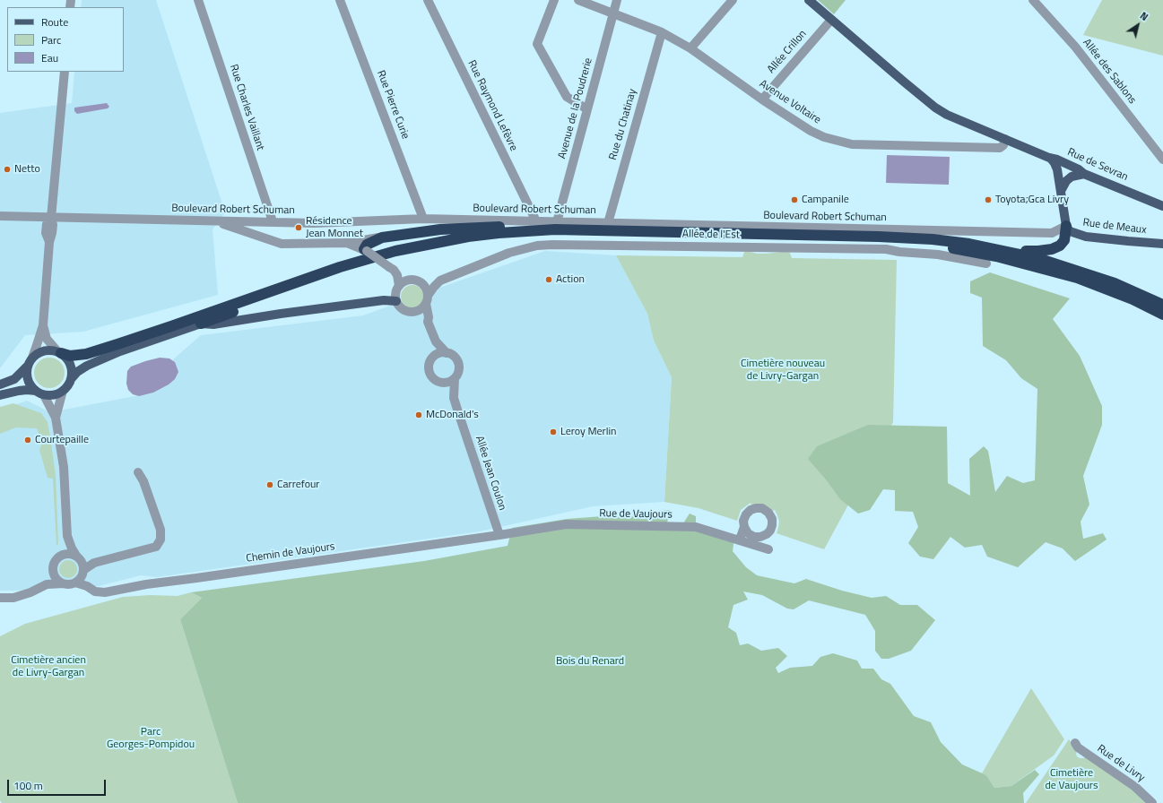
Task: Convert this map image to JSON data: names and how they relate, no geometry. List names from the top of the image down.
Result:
{
  "streets": {
    "main road": ["Rue de Sevran", "Rue de Meaux"],
    "street": [
      "Allée Crillon",
      "Allée des Sablons",
      "Avenue Voltaire",
      "Rue Pierre Curie",
      "Rue Raymond Lefèvre",
      "Rue Charles Vaillant",
      "Avenue de la Poudrerie",
      "Rue du Chatinay",
      "Boulevard Robert Schuman",
      "Allée de l'Est",
      "Allée Jean Coulon",
      "Rue de Vaujours",
      "Chemin de Vaujours",
      "Rue de Livry"
    ]
  },
  "crossings": [
    ["Allée Crillon", "Avenue Voltaire"],
    ["Allée Crillon", "Rue de Sevran"],
    ["Avenue Voltaire", "Avenue de la Poudrerie"],
    ["Avenue Voltaire", "Rue du Chatinay"],
    ["Avenue Voltaire", "Rue de Sevran"],
    ["Rue Pierre Curie", "Boulevard Robert Schuman"],
    ["Rue Raymond Lefèvre", "Boulevard Robert Schuman"],
    ["Rue Charles Vaillant", "Boulevard Robert Schuman"],
    ["Avenue de la Poudrerie", "Boulevard Robert Schuman"],
    ["Rue du Chatinay", "Boulevard Robert Schuman"],
    ["Boulevard Robert Schuman", "Rue de Meaux"],
    ["Allée Jean Coulon", "Rue de Vaujours"],
    ["Allée Jean Coulon", "Chemin de Vaujours"],
    ["Rue de Vaujours", "Chemin de Vaujours"]
  ],
  "parks": [
    "Cimetière nouveau de Livry-Gargan",
    "Cimetière ancien de Livry-Gargan",
    "Bois du Renard",
    "Parc Georges-Pompidou",
    "Cimetière de Vaujours"
  ],
  "places": [
    "Netto",
    "Campanile",
    "Toyota;Gca Livry",
    "Résidence Jean Monnet",
    "Action",
    "McDonald's",
    "Leroy Merlin",
    "Courtepaille",
    "Carrefour"
  ],
  "legend": ["Route", "Parc", "Eau"],
  "scale_bar": "100 m",
  "north": "top right"
}
